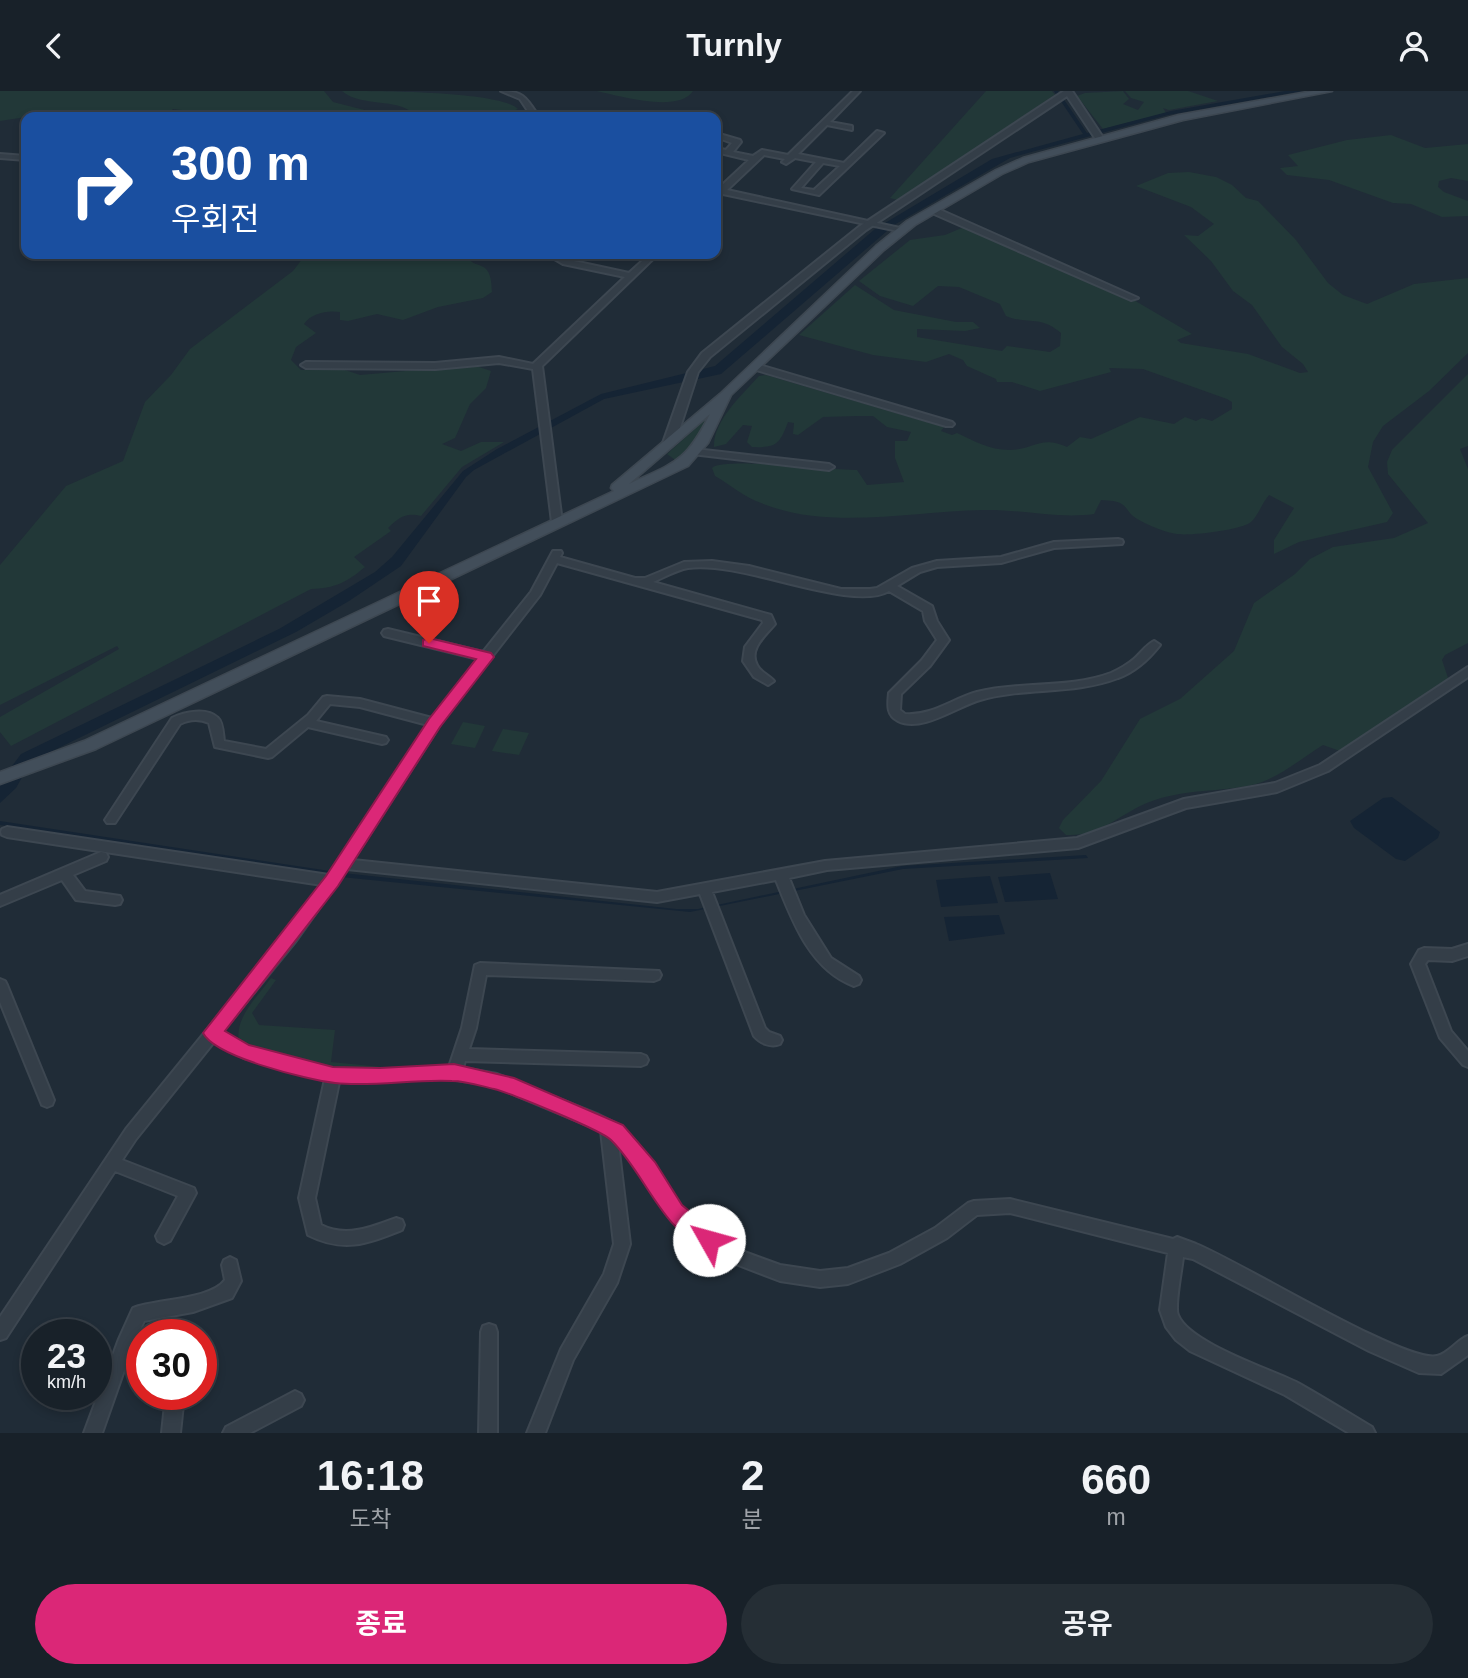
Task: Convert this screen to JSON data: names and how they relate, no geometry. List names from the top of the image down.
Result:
{
  "page": {
    "header": "Turnly",
    "turn": ["300 m", "우회전"],
    "speed": "23 km/h",
    "limit": "30",
    "eta": [
      "16:18",
      "도착",
      "2",
      "분",
      "660",
      "m"
    ],
    "buttons": ["종료", "공유"]
  }
}
